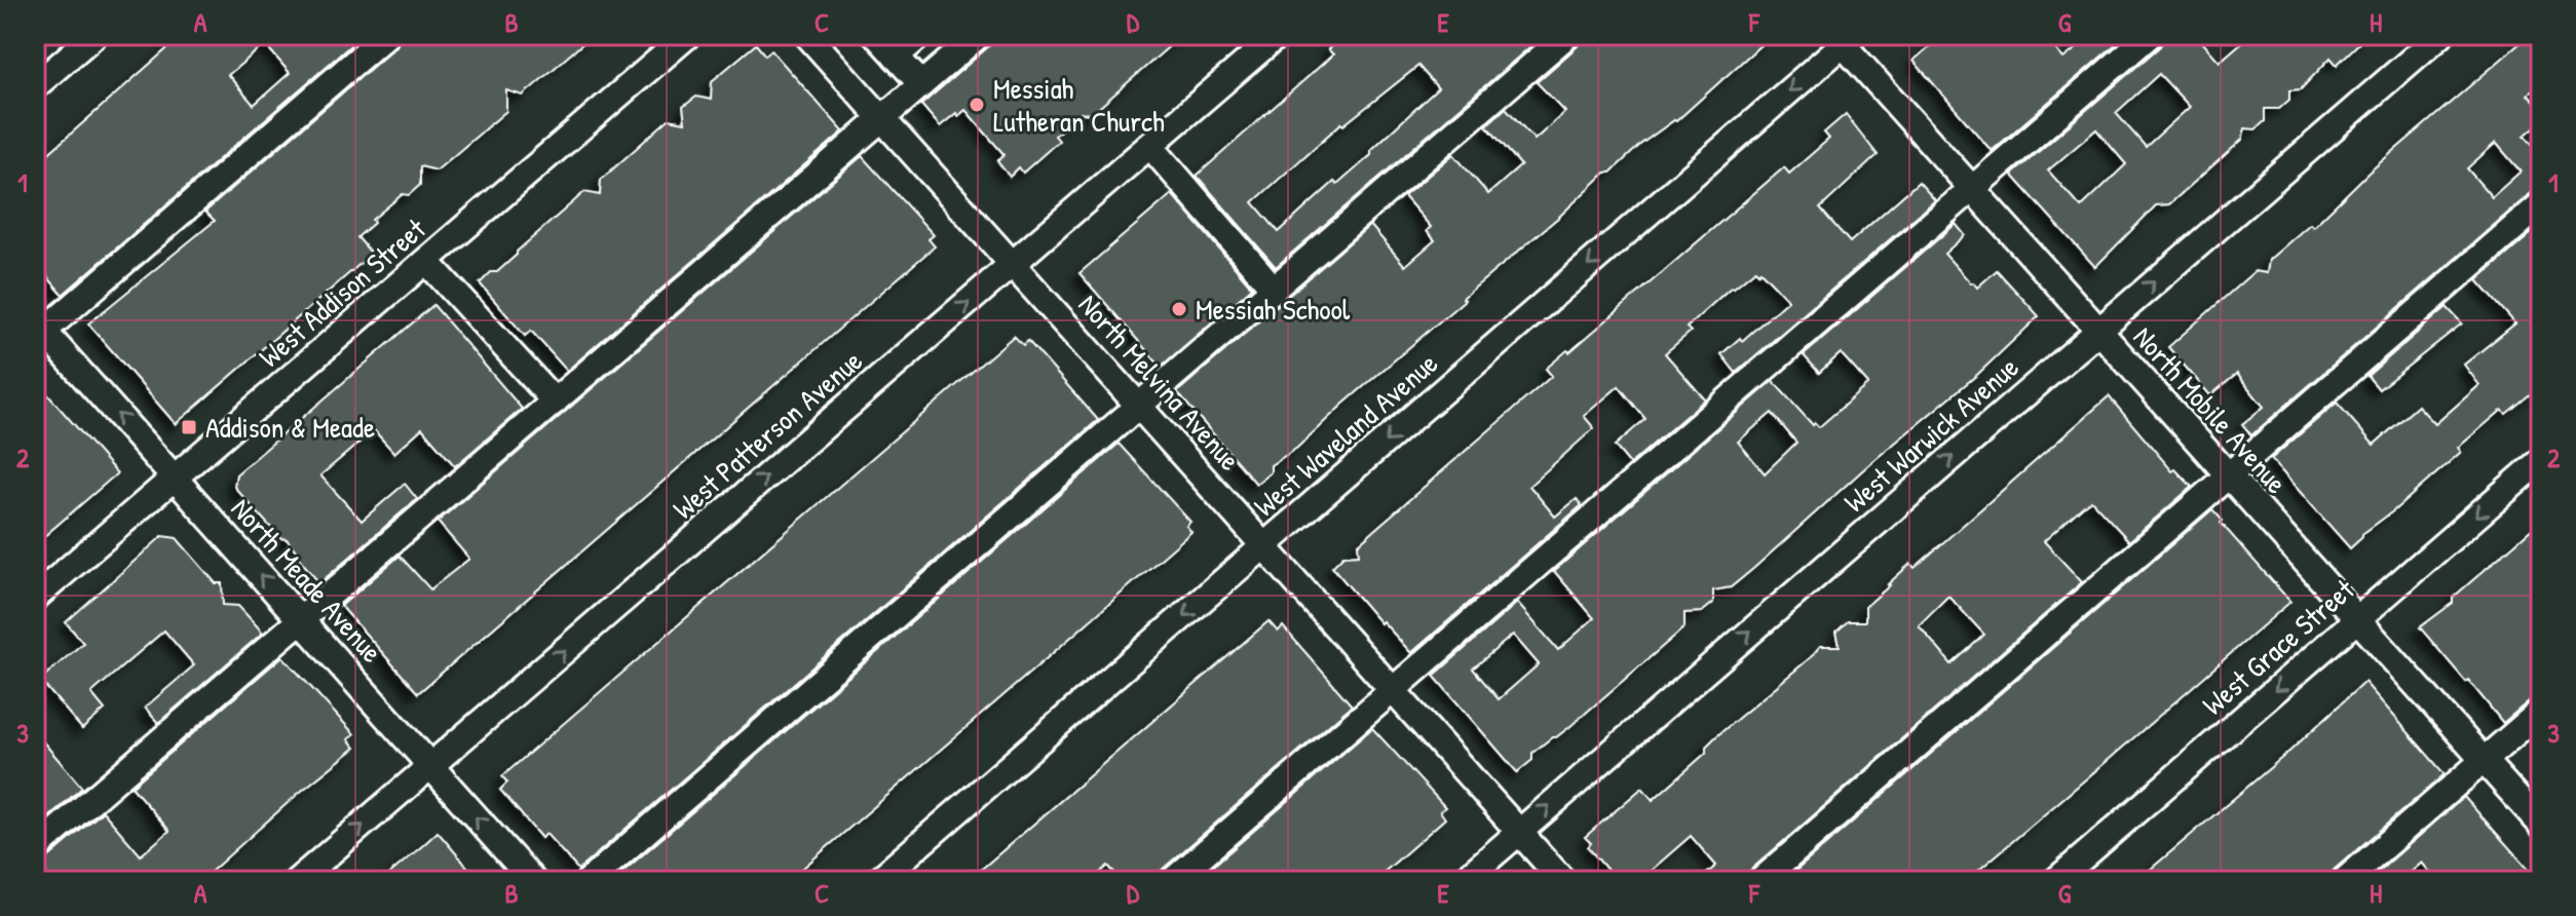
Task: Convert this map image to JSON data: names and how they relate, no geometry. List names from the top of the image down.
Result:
{
  "streets": {
    "street": [
      "West Addison Street",
      "North Melvina Avenue",
      "North Mobile Avenue",
      "West Patterson Avenue",
      "West Waveland Avenue",
      "West Warwick Avenue",
      "North Meade Avenue",
      "West Grace Street"
    ]
  },
  "crossings": [
    ["West Addison Street", "North Meade Avenue"],
    ["North Melvina Avenue", "West Patterson Avenue"],
    ["North Melvina Avenue", "West Waveland Avenue"],
    ["North Melvina Avenue", "West Warwick Avenue"],
    ["North Mobile Avenue", "West Waveland Avenue"],
    ["North Mobile Avenue", "West Warwick Avenue"],
    ["North Mobile Avenue", "West Grace Street"],
    ["West Patterson Avenue", "North Meade Avenue"]
  ],
  "one_way": ["North Meade Avenue"],
  "places": {
    "other": ["Messiah Lutheran Church", "Messiah School"],
    "transit": ["Addison & Meade"]
  },
  "grid": {
    "columns": [
      "A",
      "B",
      "C",
      "D",
      "E",
      "F",
      "G",
      "H"
    ],
    "rows": ["1", "2", "3"]
  }
}
